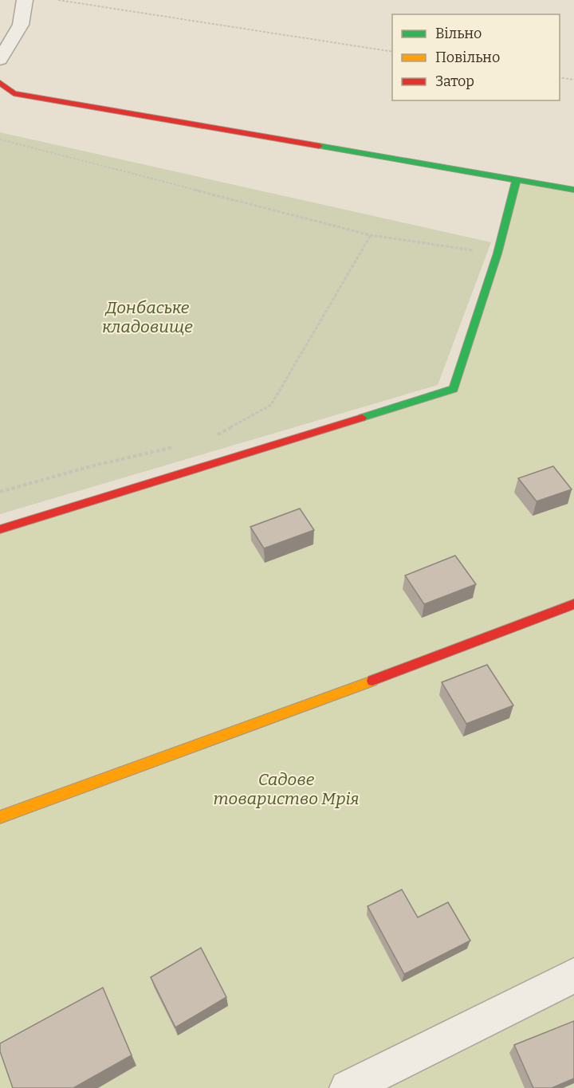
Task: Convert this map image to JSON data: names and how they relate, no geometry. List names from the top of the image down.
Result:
{
  "parks": ["Донбаське кладовище", "Садове товариство Мрія"],
  "legend": ["Вільно", "Повільно", "Затор"]
}
